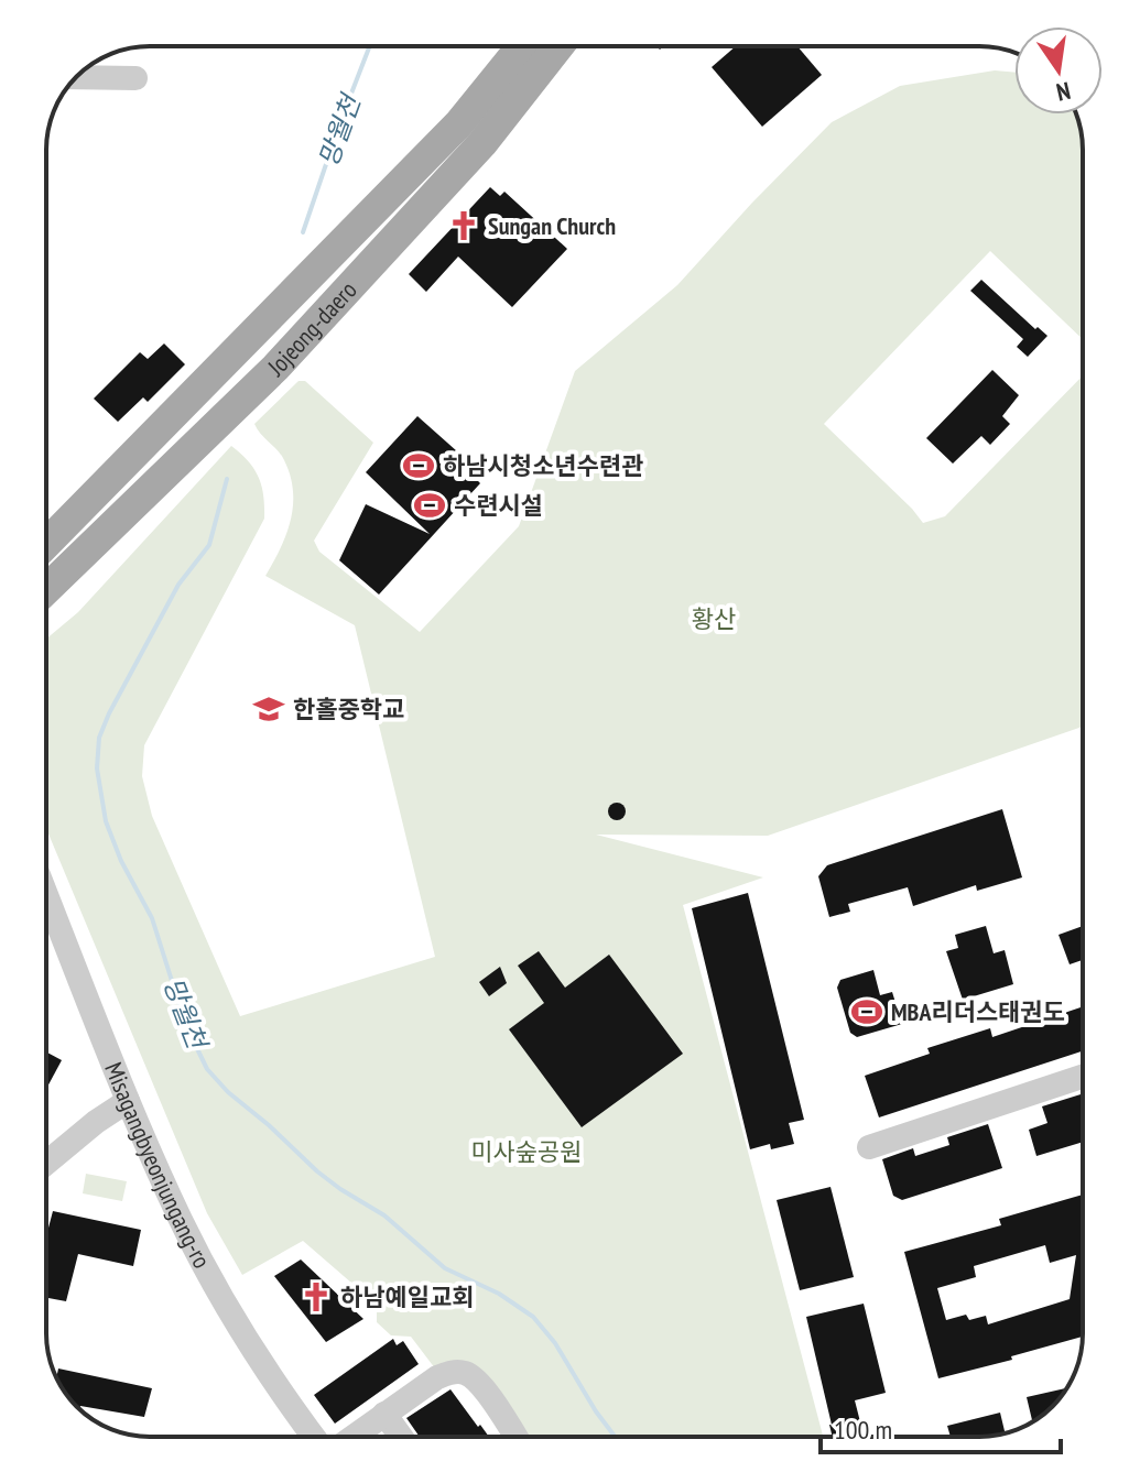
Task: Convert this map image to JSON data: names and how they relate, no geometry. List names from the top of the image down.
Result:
{
  "streets": {
    "main road": ["Jojeong-daero"],
    "street": ["Misagangbyeonjungang-ro"]
  },
  "water": ["망월천"],
  "parks": ["황산", "미사숲공원"],
  "places": {
    "church": ["Sungan Church", "하남예일교회"],
    "sports": ["하남시청소년수련관", "수련시설", "MBA리더스태권도"],
    "school or university": ["한홀중학교"]
  },
  "scale_bar": "100 m",
  "north": "bottom"
}
